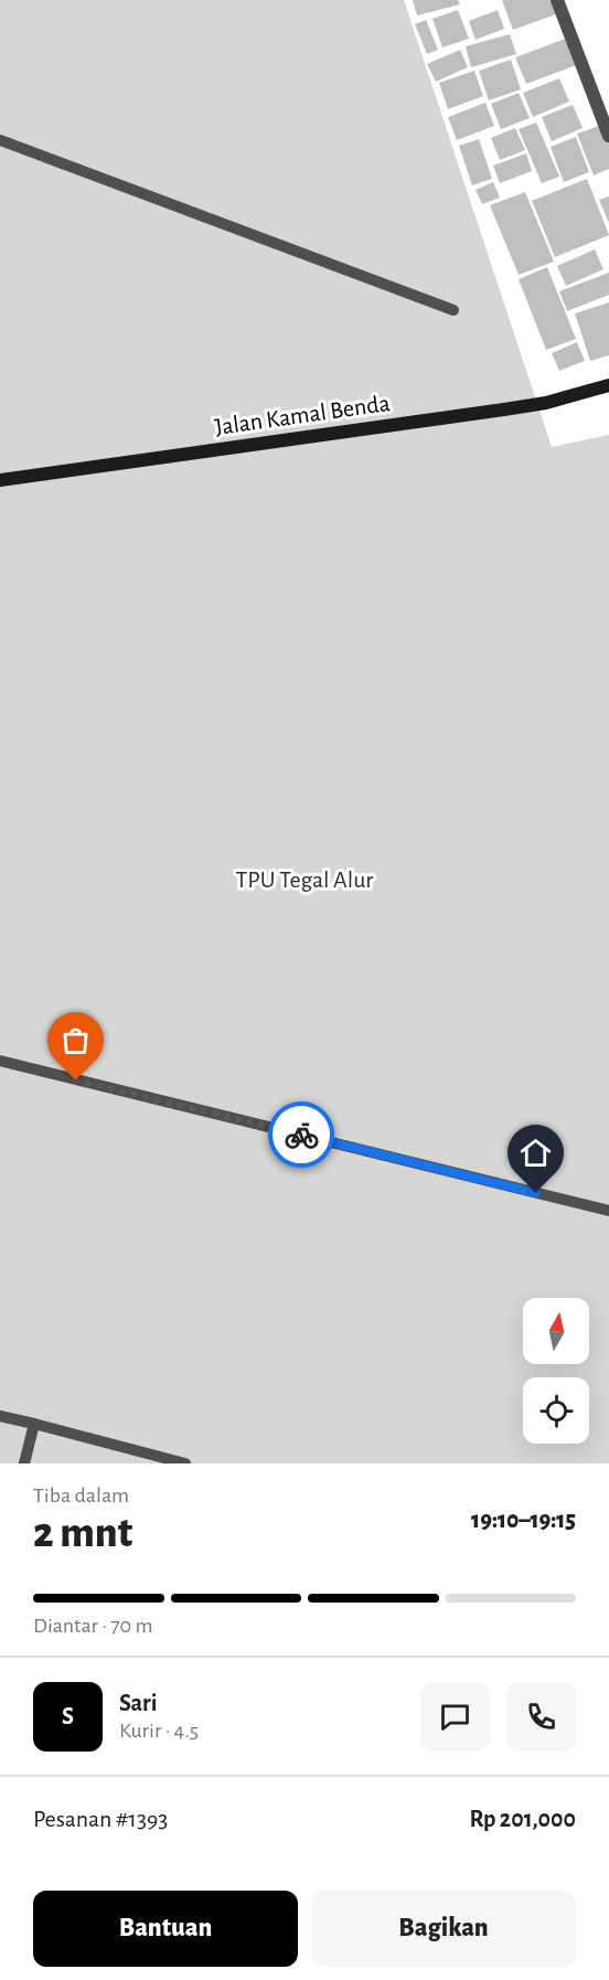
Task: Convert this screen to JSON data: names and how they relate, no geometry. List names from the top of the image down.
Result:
{
  "streets": {
    "main road": ["Jalan Kamal Benda"]
  },
  "parks": ["TPU Tegal Alur"],
  "north": "top",
  "page": {
    "heading": ["2 mnt", "Tiba dalam", "19:10–19:15"],
    "panel": [
      "Sari",
      "Kurir · 4.5",
      "Pesanan #1393",
      "Rp 201,000"
    ],
    "bar": "Diantar · 70 m",
    "round": "S",
    "buttons": ["Bantuan", "Bagikan"]
  }
}
